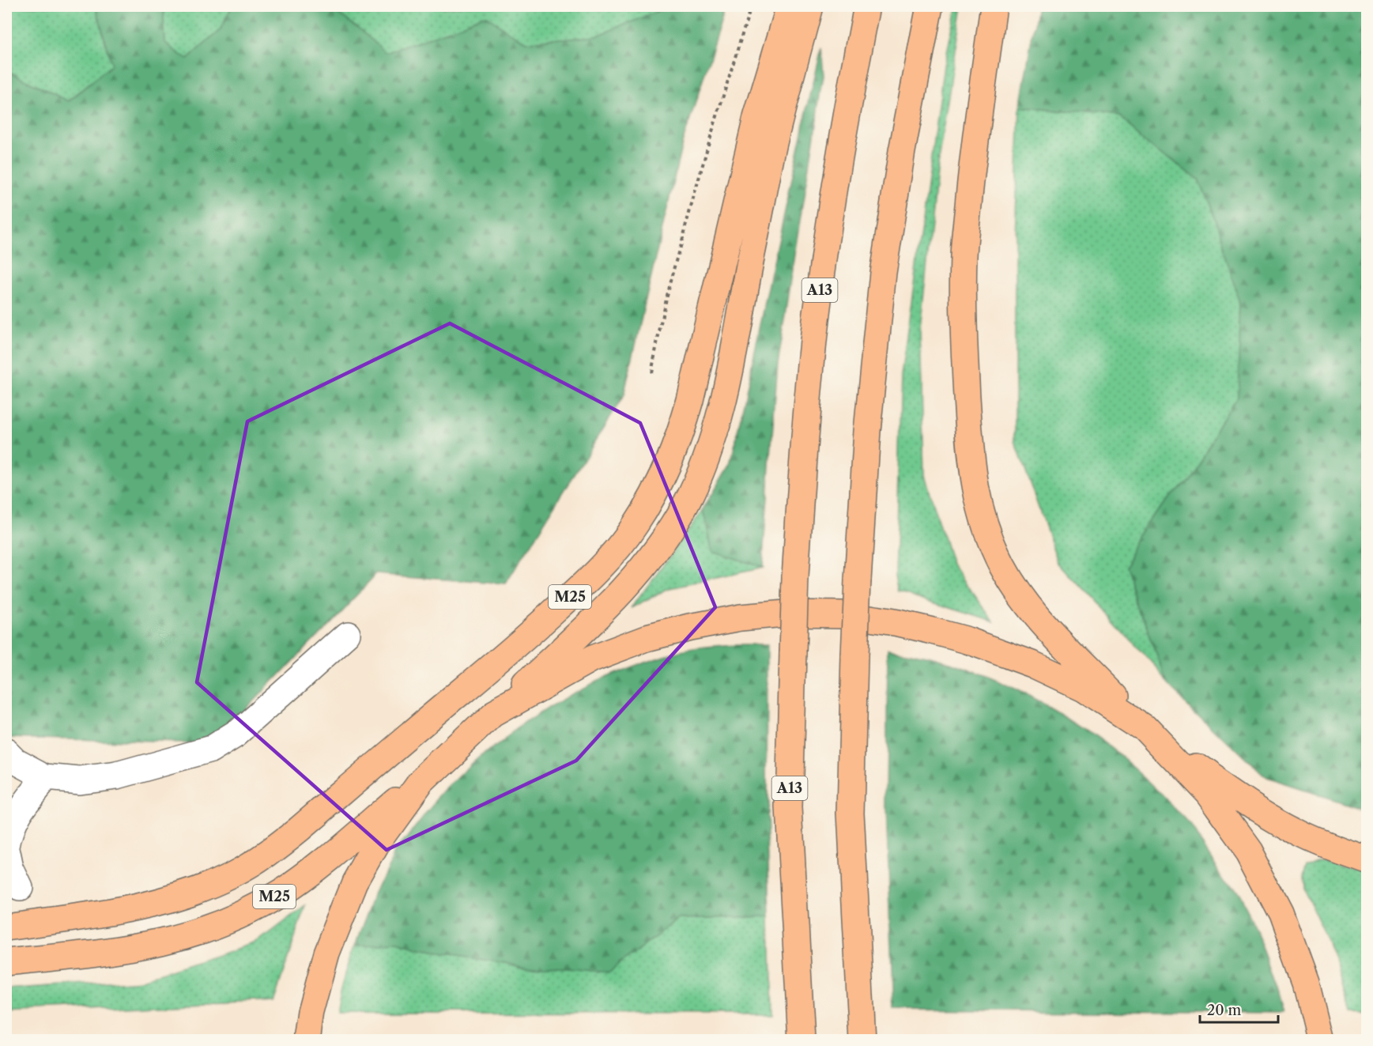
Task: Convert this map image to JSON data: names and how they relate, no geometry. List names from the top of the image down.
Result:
{
  "streets": {
    "highway": ["A13", "M25"]
  },
  "scale_bar": "20 m"
}
